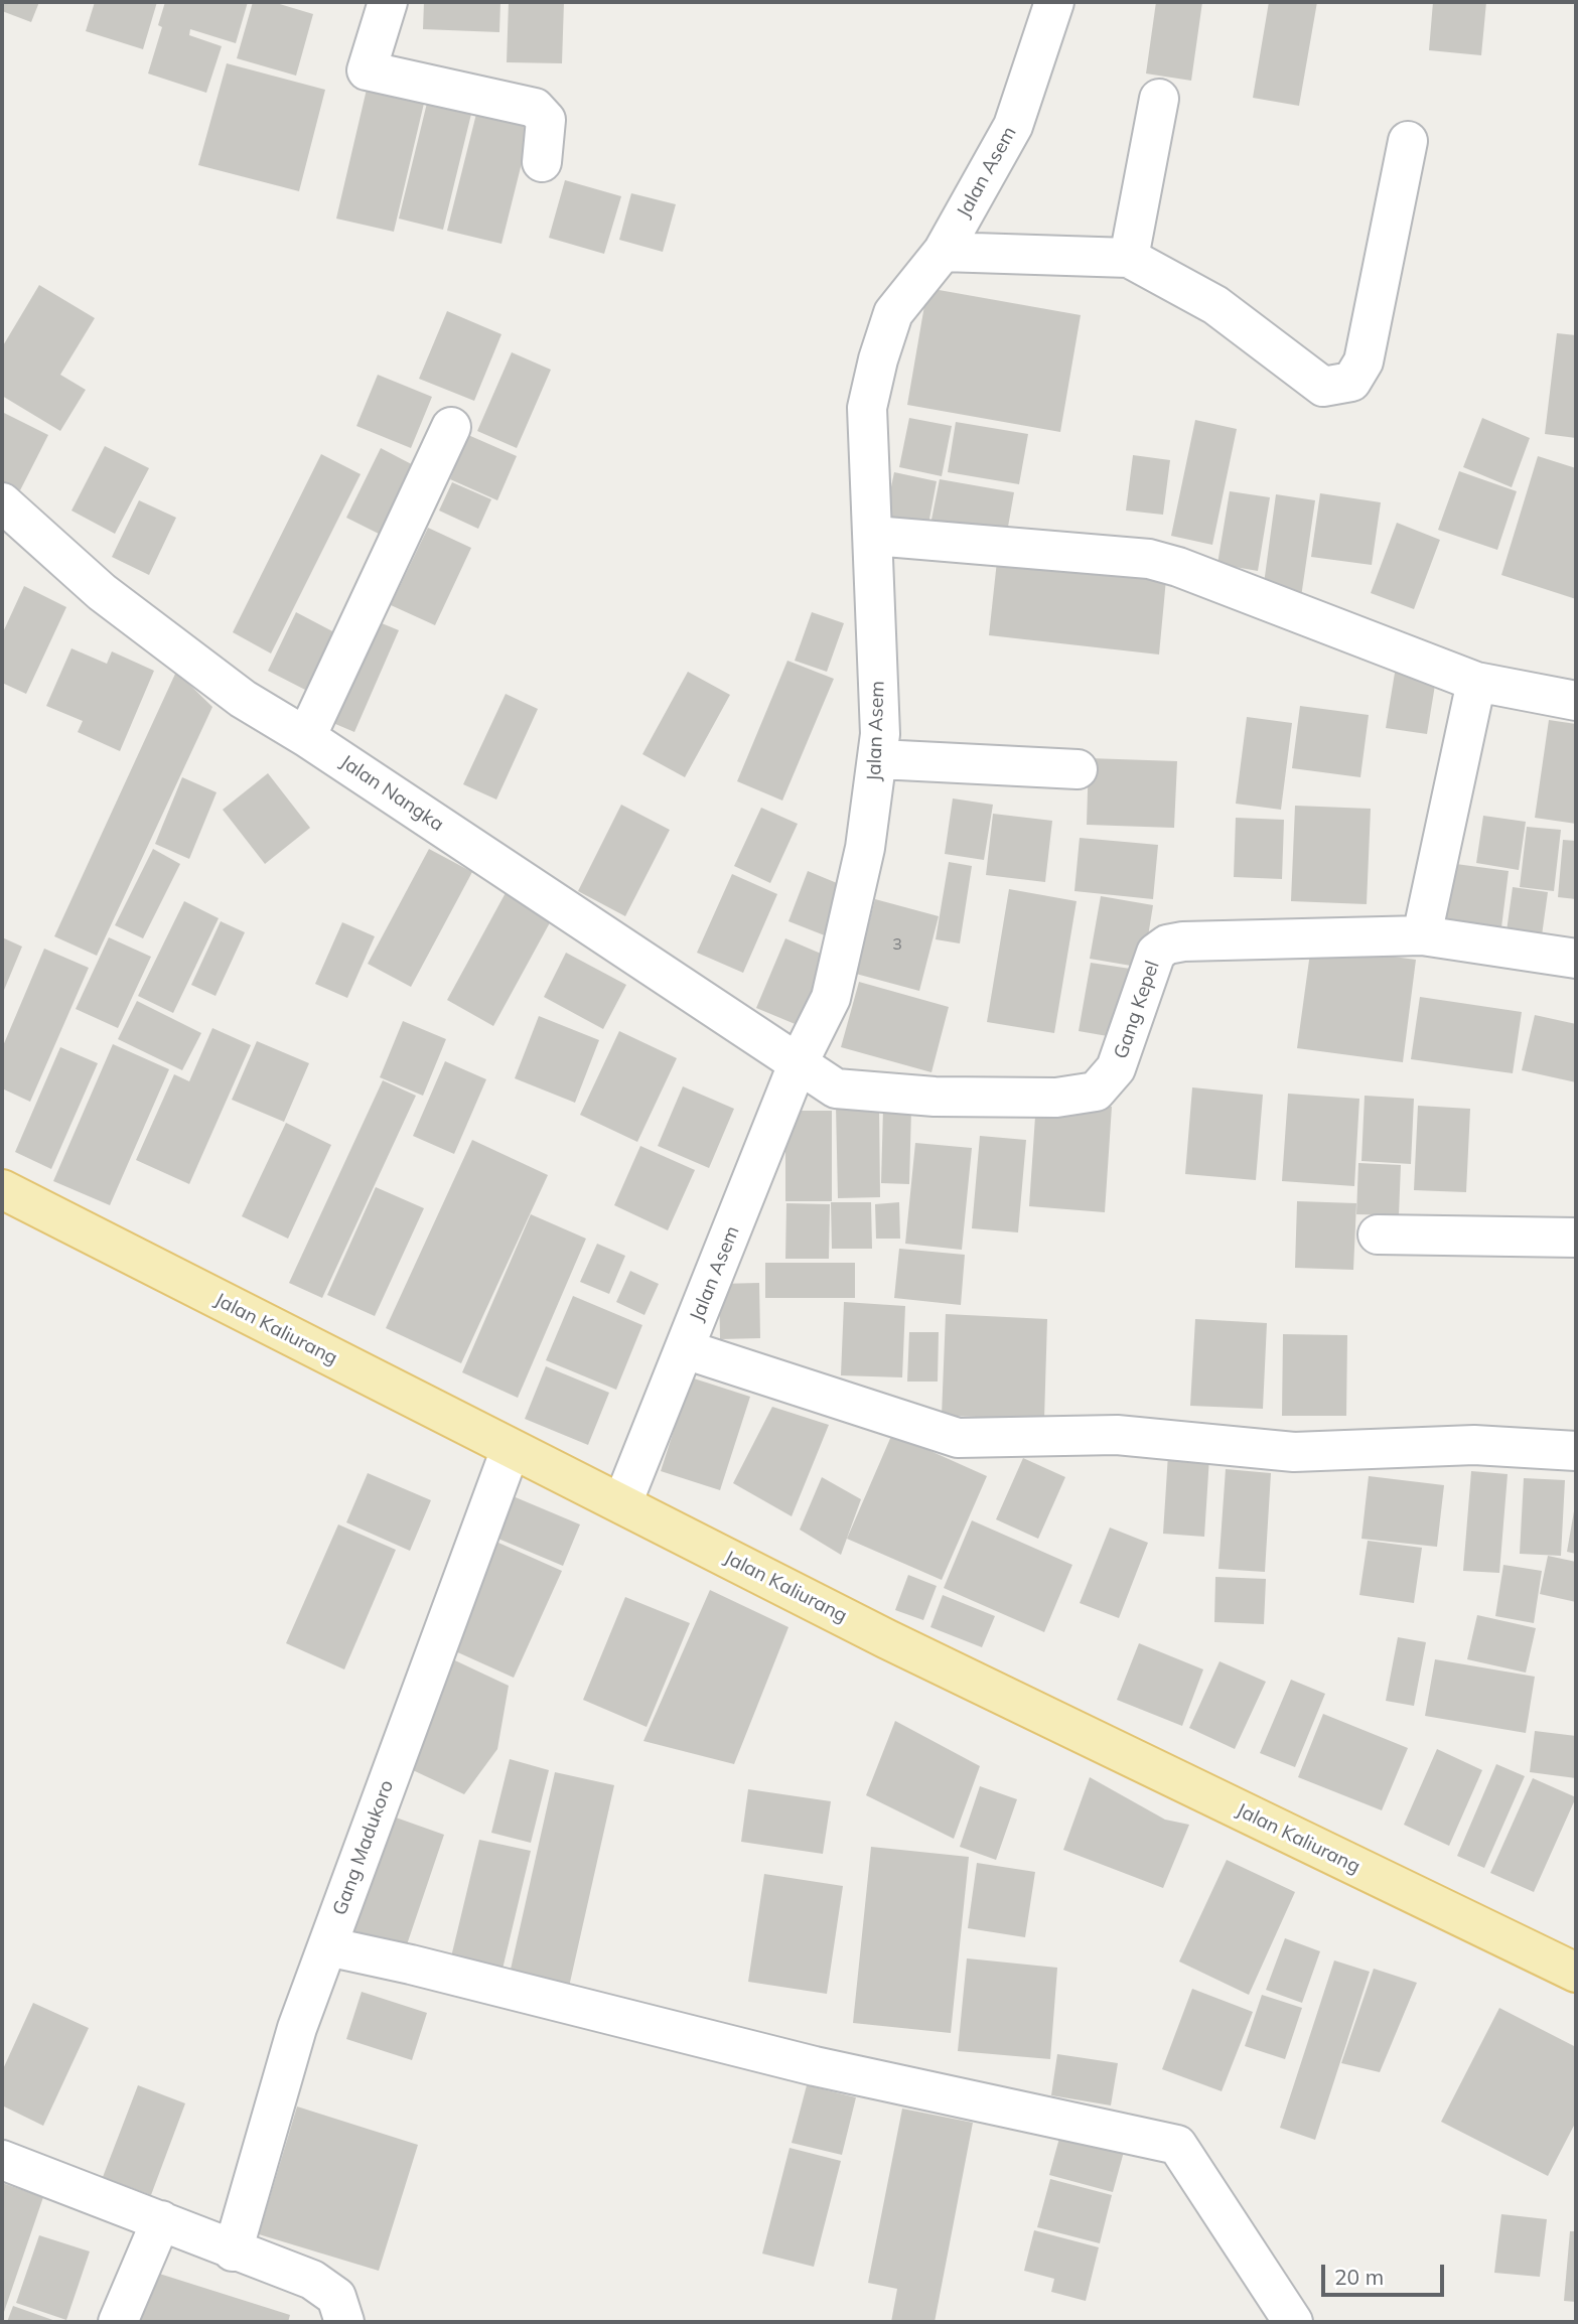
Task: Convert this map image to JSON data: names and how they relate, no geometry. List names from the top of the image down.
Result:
{
  "streets": {
    "main road": ["Jalan Kaliurang"],
    "street": [
      "Jalan Asem",
      "Jalan Nangka",
      "Gang Kepel",
      "Gang Madukoro"
    ]
  },
  "crossings": [
    ["Jalan Asem", "Jalan Nangka"],
    ["Jalan Asem", "Gang Kepel"],
    ["Jalan Asem", "Jalan Kaliurang"],
    ["Jalan Nangka", "Gang Kepel"],
    ["Jalan Kaliurang", "Gang Madukoro"]
  ],
  "house_numbers": ["3"],
  "scale_bar": "20 m"
}
